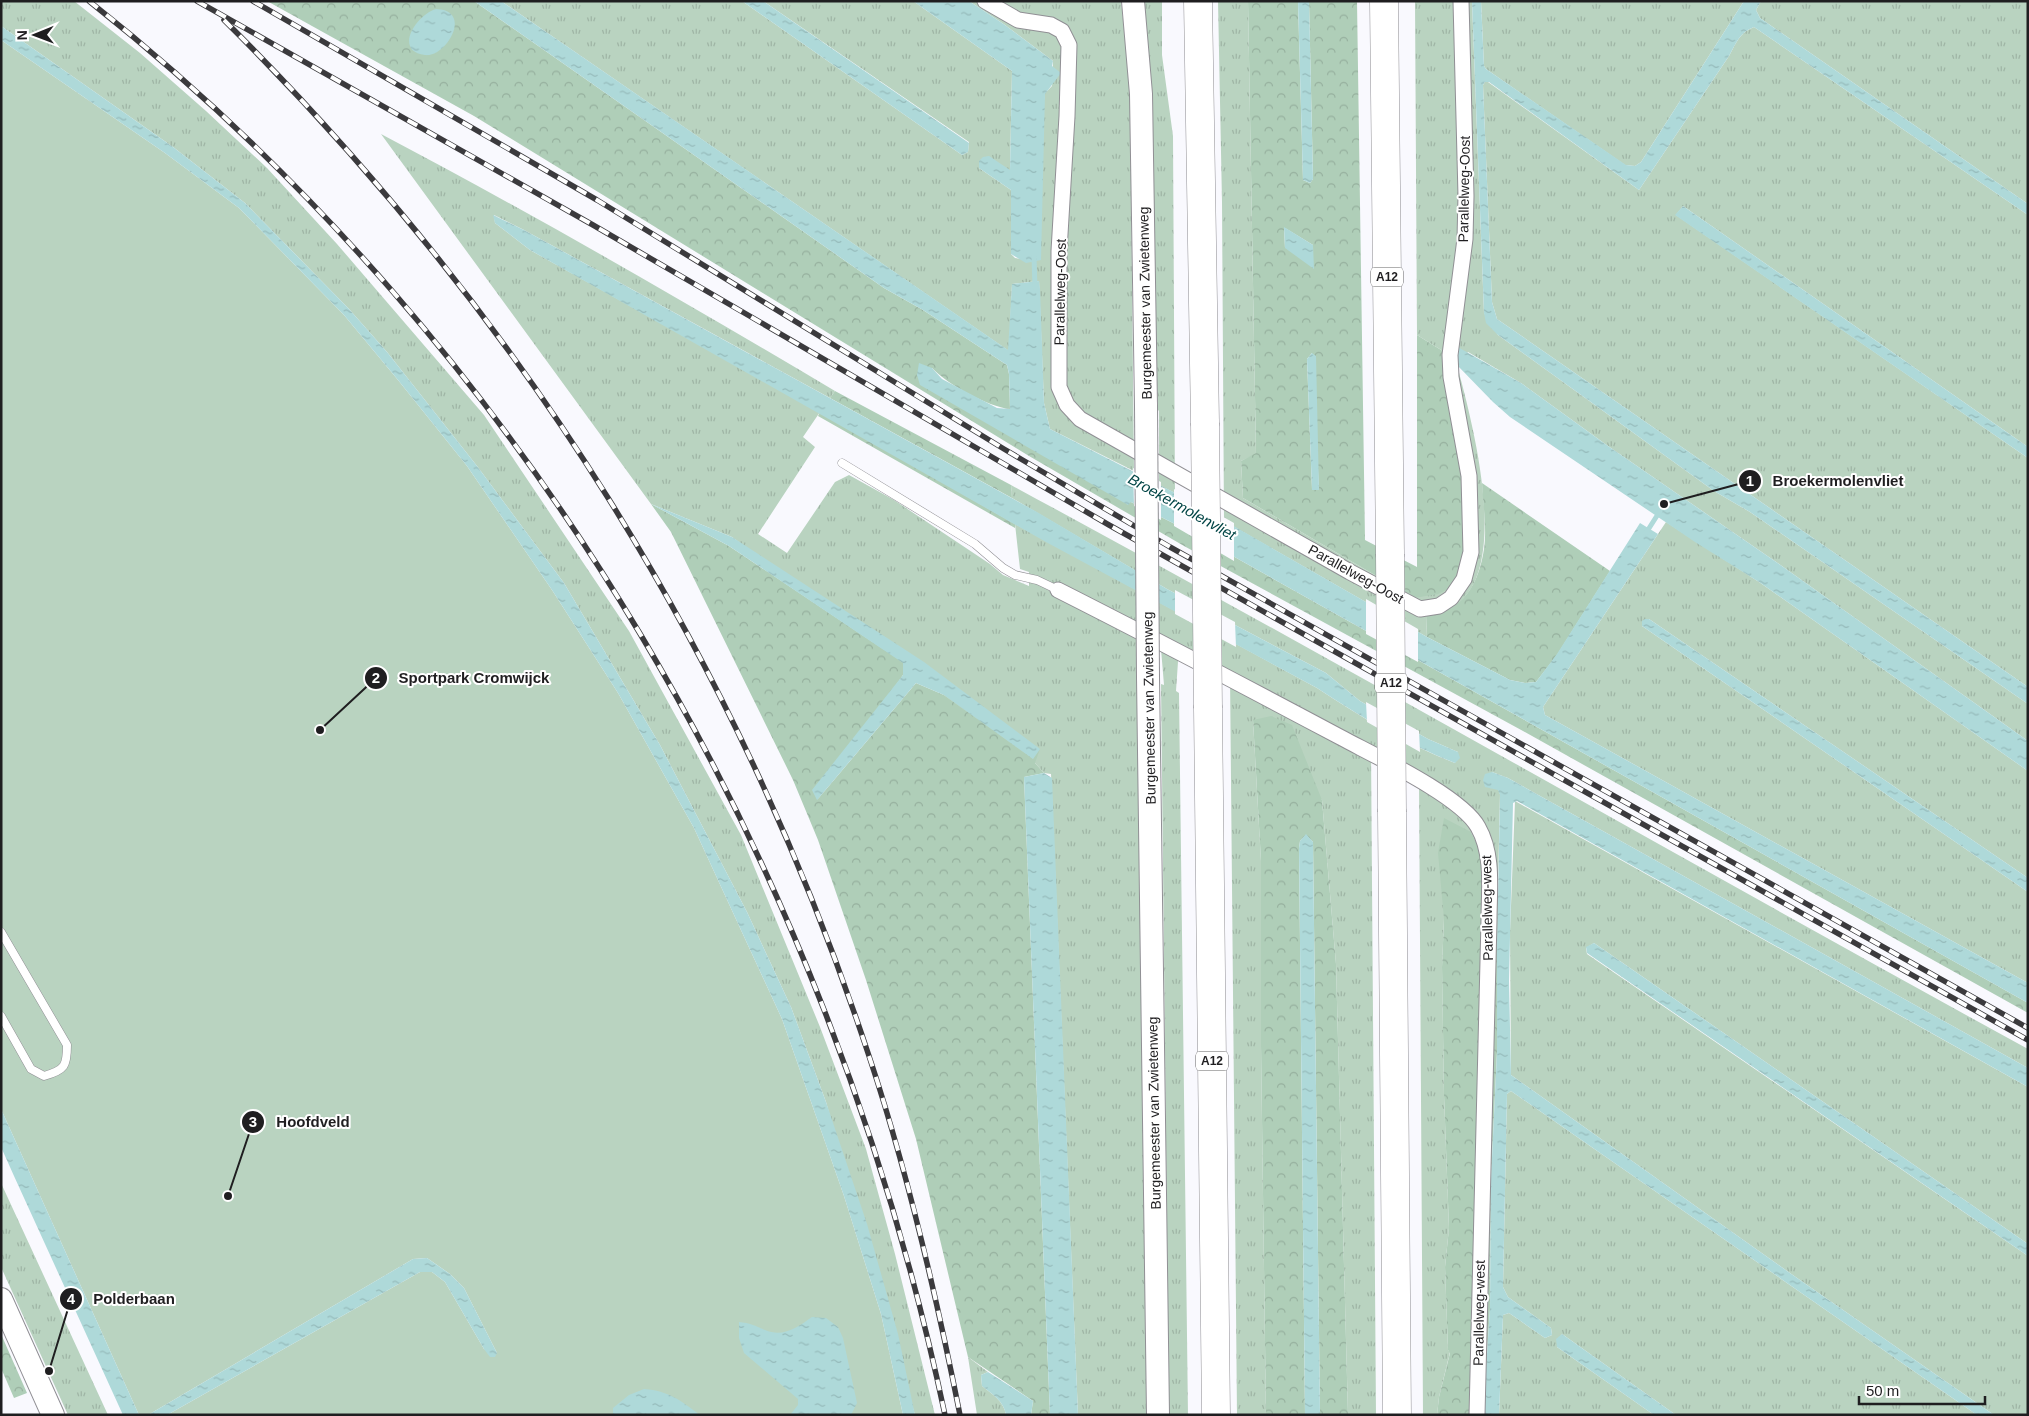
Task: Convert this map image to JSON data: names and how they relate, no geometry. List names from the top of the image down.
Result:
{
  "streets": {
    "highway": ["A12"],
    "main road": ["Burgemeester van Zwietenweg"],
    "street": ["Parallelweg-Oost", "Parallelweg-west"]
  },
  "water": ["Broekermolenvliet"],
  "places": [
    "Broekermolenvliet",
    "Sportpark Cromwijck",
    "Hoofdveld",
    "Polderbaan"
  ],
  "scale_bar": "50 m",
  "north": "left"
}
